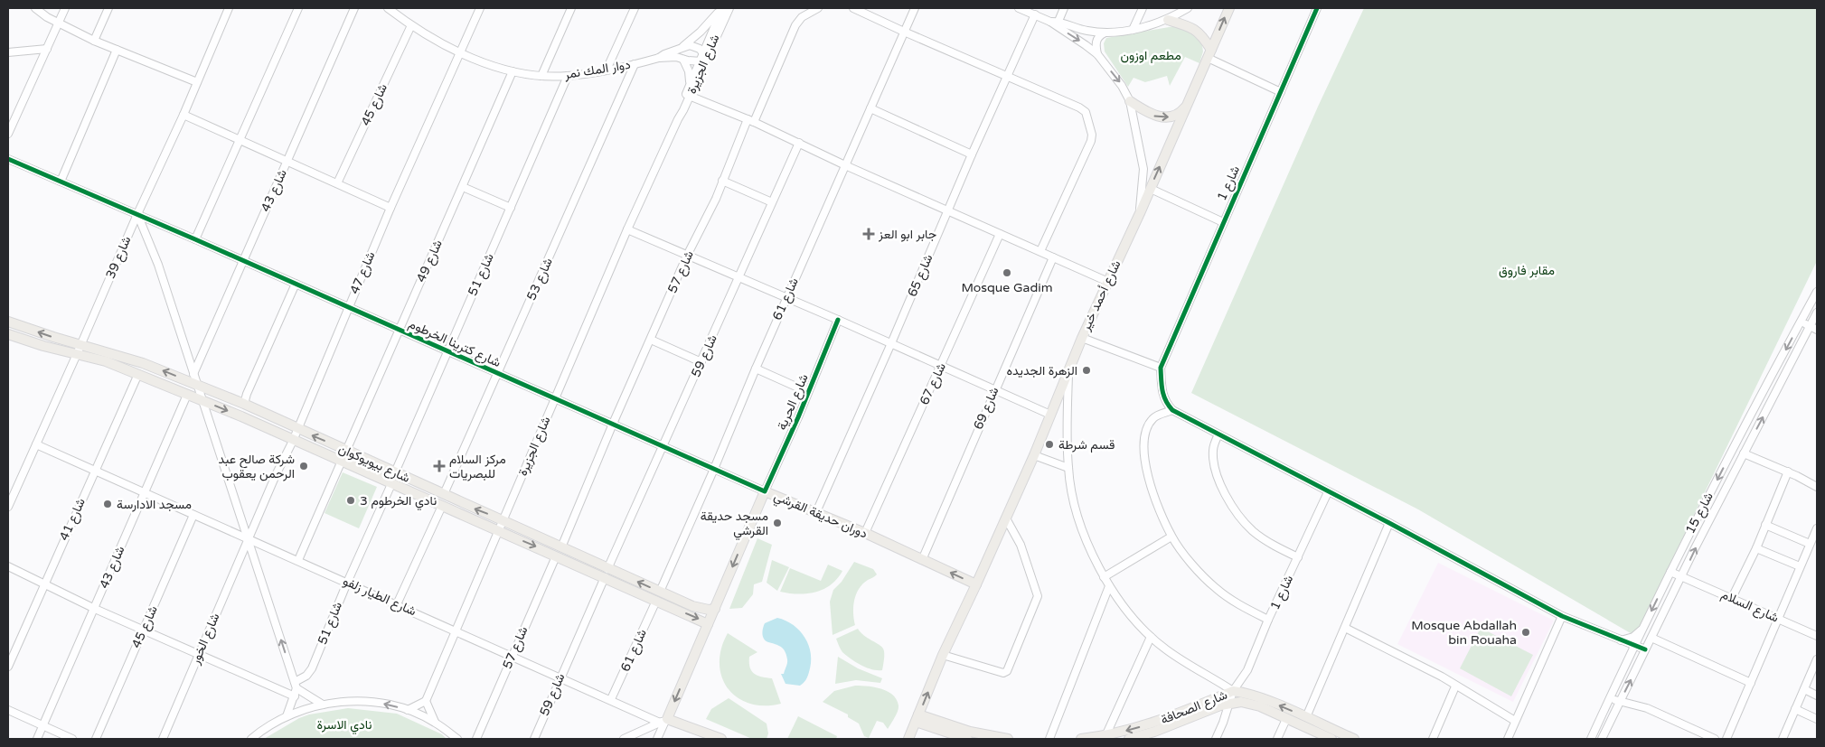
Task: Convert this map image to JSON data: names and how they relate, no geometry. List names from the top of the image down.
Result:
{
  "streets": {
    "main road": [
      "شارع أحمد خير",
      "شارع بيويوكوان",
      "دوران حديقة القرشي",
      "شارع الصحافة"
    ],
    "street": [
      "شارع الجزيرة",
      "دوار المك نمر",
      "شارع 45",
      "شارع 1",
      "شارع 43",
      "شارع 39",
      "شارع 49",
      "شارع 57",
      "شارع 47",
      "شارع 51",
      "شارع 65",
      "شارع 53",
      "شارع 61",
      "شارع كترينا الخرطوم",
      "شارع 59",
      "شارع 67",
      "شارع الحرية",
      "شارع 69",
      "شارع 15",
      "شارع 41",
      "شارع الطيار زلفو",
      "شارع السلام",
      "شارع الخور"
    ]
  },
  "crossings": [
    ["شارع الجزيرة", "دوار المك نمر"],
    ["شارع الجزيرة", "شارع كترينا الخرطوم"],
    ["شارع الجزيرة", "شارع بيويوكوان"],
    ["شارع الجزيرة", "شارع الطيار زلفو"],
    ["دوار المك نمر", "شارع 45"],
    ["دوار المك نمر", "شارع 49"],
    ["دوار المك نمر", "شارع 47"],
    ["دوار المك نمر", "شارع 51"],
    ["دوار المك نمر", "شارع 53"],
    ["شارع 45", "شارع الطيار زلفو"],
    ["شارع 1", "شارع الصحافة"],
    ["شارع 43", "شارع كترينا الخرطوم"],
    ["شارع 43", "شارع بيويوكوان"],
    ["شارع 43", "شارع الطيار زلفو"],
    ["شارع 39", "شارع كترينا الخرطوم"],
    ["شارع 39", "شارع بيويوكوان"],
    ["شارع 39", "شارع الطيار زلفو"],
    ["شارع 49", "شارع كترينا الخرطوم"],
    ["شارع 49", "شارع بيويوكوان"],
    ["شارع 57", "شارع كترينا الخرطوم"],
    ["شارع 57", "شارع بيويوكوان"],
    ["شارع 57", "شارع الطيار زلفو"],
    ["شارع 47", "شارع كترينا الخرطوم"],
    ["شارع 47", "شارع بيويوكوان"],
    ["شارع 47", "شارع الطيار زلفو"],
    ["شارع 47", "شارع الخور"],
    ["شارع 51", "شارع كترينا الخرطوم"],
    ["شارع 51", "شارع بيويوكوان"],
    ["شارع 51", "شارع الطيار زلفو"],
    ["شارع 65", "دوران حديقة القرشي"],
    ["شارع 53", "شارع كترينا الخرطوم"],
    ["شارع 53", "شارع بيويوكوان"],
    ["شارع أحمد خير", "دوران حديقة القرشي"],
    ["شارع 61", "شارع كترينا الخرطوم"],
    ["شارع 61", "شارع بيويوكوان"],
    ["شارع 61", "شارع الطيار زلفو"],
    ["شارع كترينا الخرطوم", "شارع 59"],
    ["شارع كترينا الخرطوم", "شارع الحرية"],
    ["شارع كترينا الخرطوم", "دوران حديقة القرشي"],
    ["شارع 59", "شارع بيويوكوان"],
    ["شارع 59", "شارع الطيار زلفو"],
    ["شارع 67", "دوران حديقة القرشي"],
    ["شارع الحرية", "دوران حديقة القرشي"],
    ["شارع 69", "دوران حديقة القرشي"],
    ["شارع بيويوكوان", "دوران حديقة القرشي"],
    ["شارع بيويوكوان", "شارع 41"],
    ["شارع 15", "شارع السلام"],
    ["دوران حديقة القرشي", "شارع الطيار زلفو"],
    ["شارع 41", "شارع الطيار زلفو"],
    ["شارع الطيار زلفو", "شارع الخور"]
  ],
  "one_way": ["دوران حديقة القرشي"],
  "parks": ["مطعم اوزون", "مقابر فاروق", "نادي الاسرة"],
  "places": {
    "health": ["جابر ابو العز", "مركز السلام للبصريات"],
    "other": [
      "Mosque Gadim",
      "الزهرة الجديده",
      "قسم شرطة",
      "شركة صالح عبد الرحمن يعقوب",
      "نادي الخرطوم 3",
      "مسجد الادارسة",
      "مسجد حديقة القرشي",
      "Mosque Abdallah bin Rouaha"
    ]
  }
}
